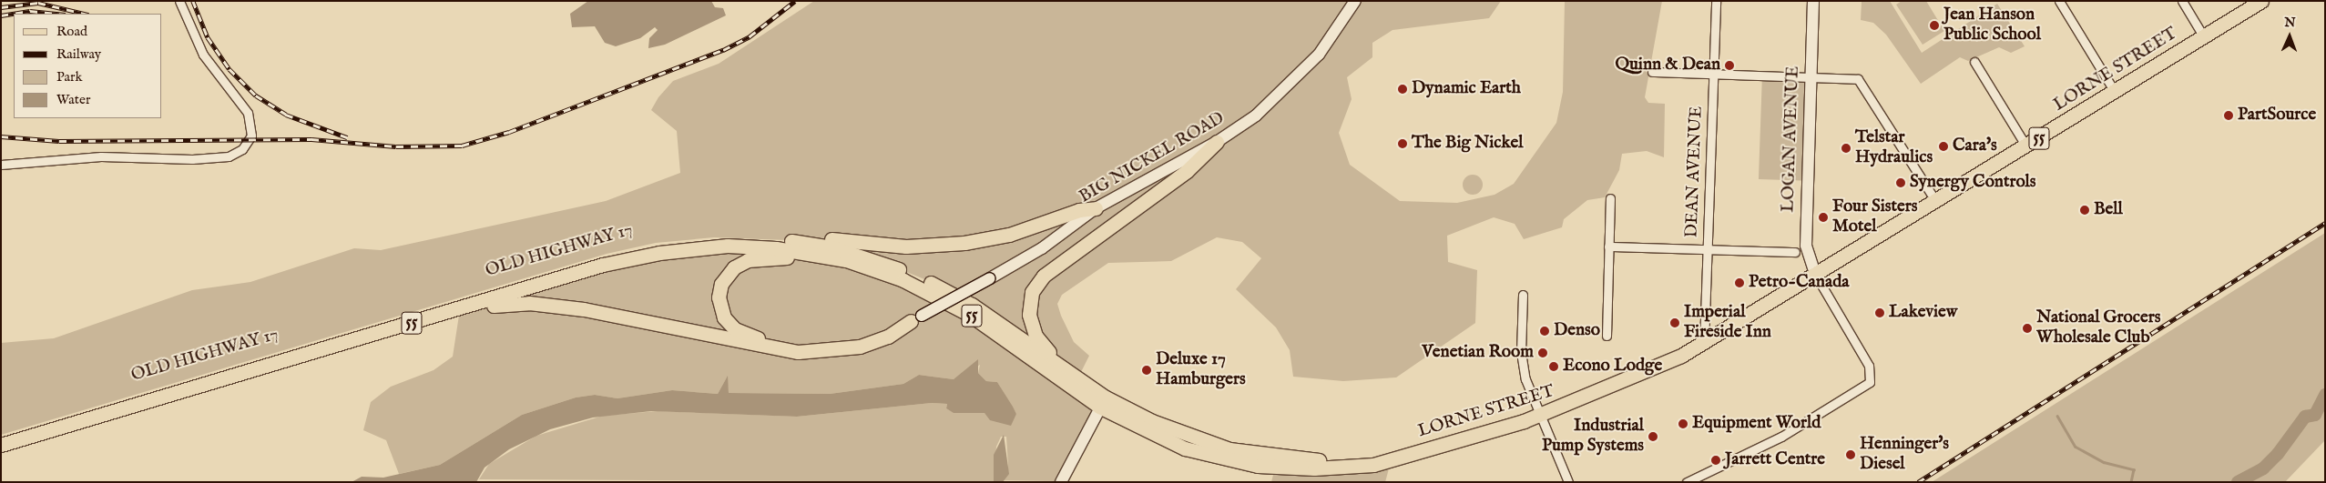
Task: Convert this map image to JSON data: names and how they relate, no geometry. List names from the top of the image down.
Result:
{
  "streets": {
    "main road": [
      "LORNE STREET",
      "55",
      "LOGAN AVENUE",
      "BIG NICKEL ROAD",
      "OLD HIGHWAY 17"
    ],
    "street": ["DEAN AVENUE"]
  },
  "crossings": [
    ["LORNE STREET", "LOGAN AVENUE"],
    ["LORNE STREET", "DEAN AVENUE"],
    ["LORNE STREET", "OLD HIGHWAY 17"]
  ],
  "places": [
    "Jean Hanson Public School",
    "Quinn & Dean",
    "Dynamic Earth",
    "PartSource",
    "The Big Nickel",
    "Cara's",
    "Telstar Hydraulics",
    "Synergy Controls",
    "Bell",
    "Four Sisters Motel",
    "Petro-Canada",
    "Lakeview",
    "Imperial Fireside Inn",
    "National Grocers Wholesale Club",
    "Denso",
    "Venetian Room",
    "Econo Lodge",
    "Deluxe 17 Hamburgers",
    "Equipment World",
    "Industrial Pump Systems",
    "Henninger's Diesel",
    "Jarrett Centre"
  ],
  "legend": [
    "Road",
    "Railway",
    "Park",
    "Water"
  ],
  "north": "top"
}
